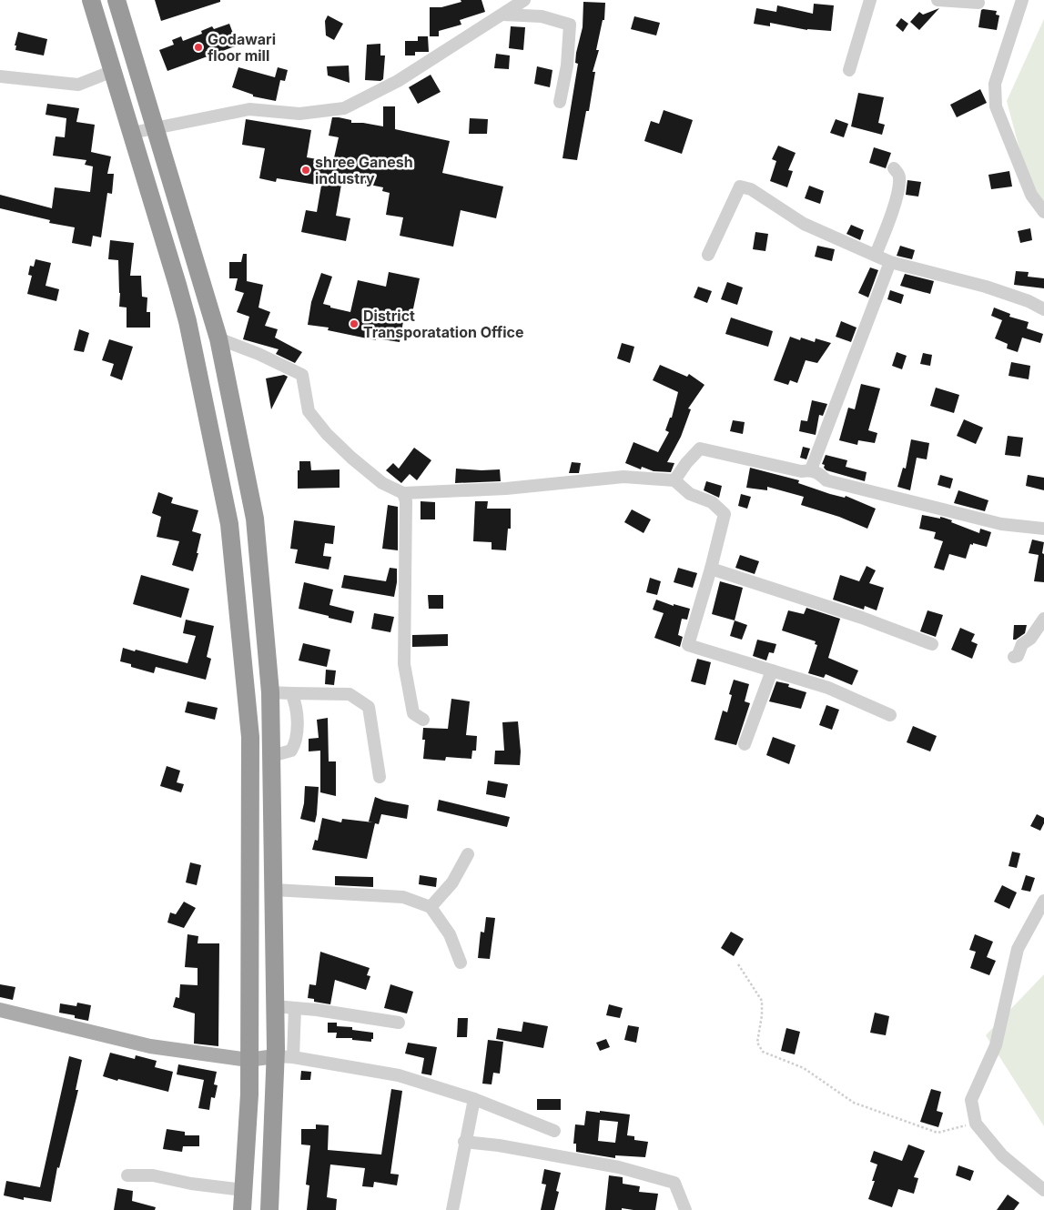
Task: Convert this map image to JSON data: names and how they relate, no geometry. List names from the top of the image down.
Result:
{
  "places": ["Godawari floor mill", "shree Ganesh industry", "District Transporatation Office"]
}
